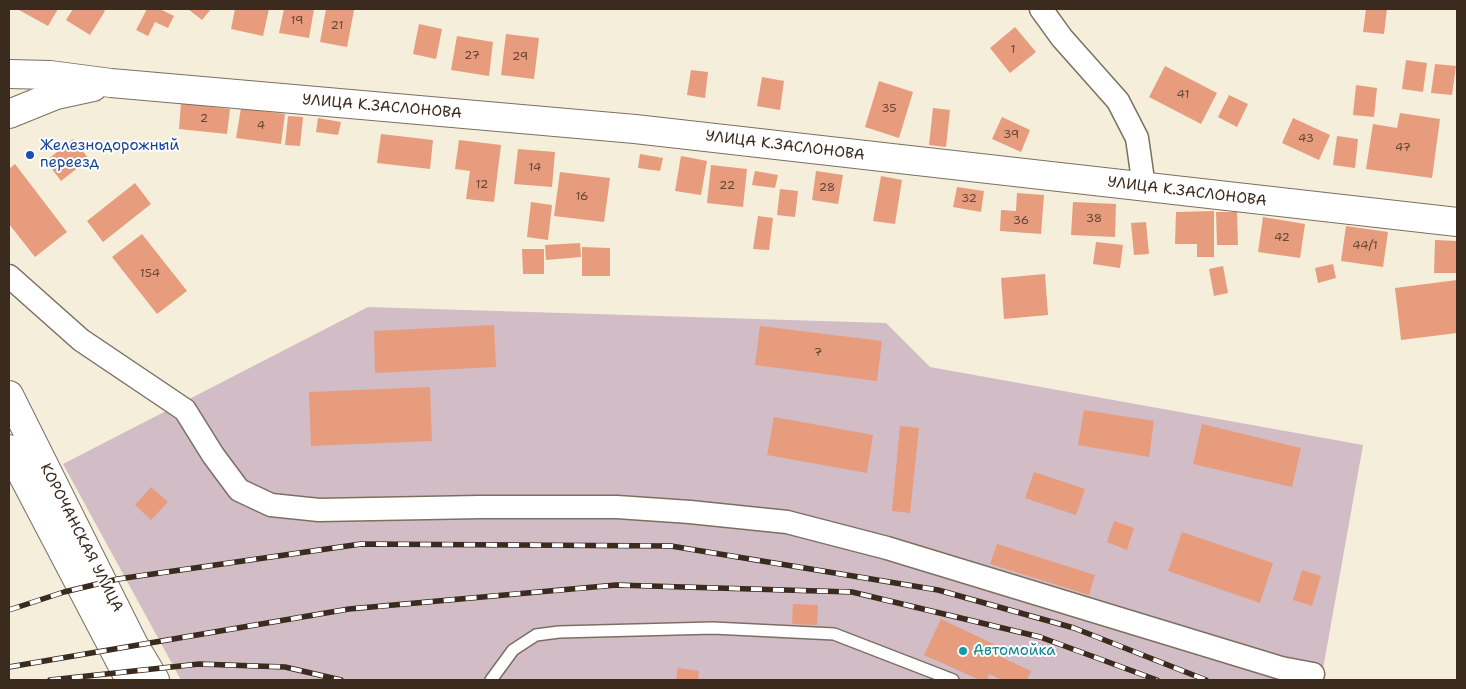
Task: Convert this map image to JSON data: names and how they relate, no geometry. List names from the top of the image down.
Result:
{
  "streets": {
    "street": ["УЛИЦА К.ЗАСЛОНОВА", "КОРОЧАНСКАЯ УЛИЦА"]
  },
  "places": ["Железнодорожный переезд", "Автомойка"],
  "house_numbers": [
    "19",
    "21",
    "1",
    "27",
    "29",
    "41",
    "35",
    "2",
    "4",
    "39",
    "43",
    "47",
    "14",
    "12",
    "22",
    "28",
    "16",
    "32",
    "38",
    "36",
    "42",
    "44/1",
    "154",
    "7"
  ]
}
